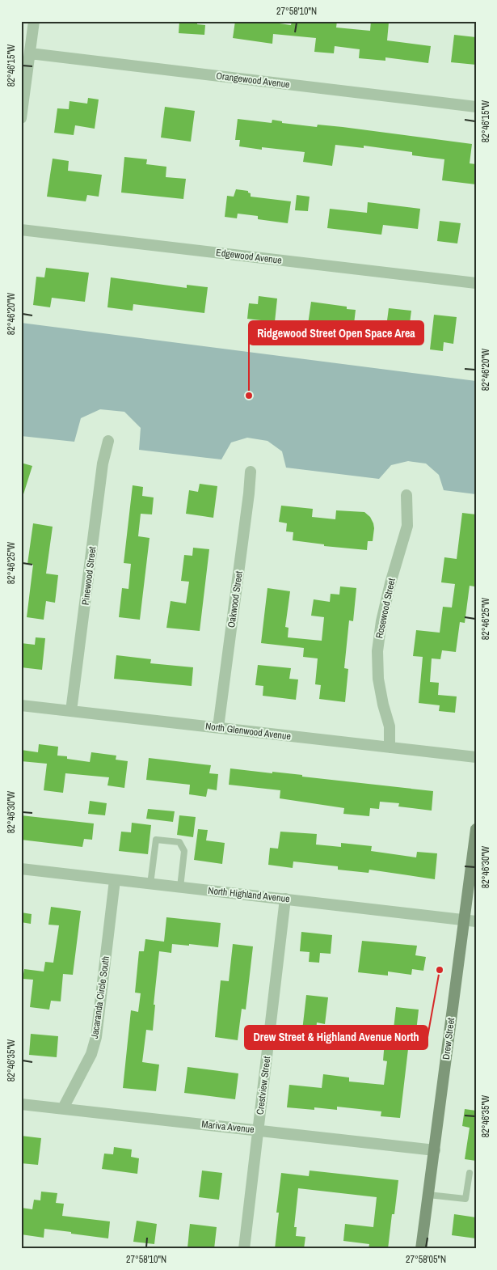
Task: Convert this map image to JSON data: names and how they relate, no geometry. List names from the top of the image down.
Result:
{
  "streets": {
    "main road": ["Drew Street"],
    "street": [
      "Orangewood Avenue",
      "Edgewood Avenue",
      "Pinewood Street",
      "Oakwood Street",
      "Rosewood Street",
      "North Glenwood Avenue",
      "North Highland Avenue",
      "Jacaranda Circle South",
      "Crestview Street",
      "Mariva Avenue"
    ]
  },
  "crossings": [
    ["Pinewood Street", "North Glenwood Avenue"],
    ["Oakwood Street", "North Glenwood Avenue"],
    ["Rosewood Street", "North Glenwood Avenue"],
    ["North Highland Avenue", "Jacaranda Circle South"],
    ["North Highland Avenue", "Drew Street"],
    ["North Highland Avenue", "Crestview Street"],
    ["Jacaranda Circle South", "Mariva Avenue"],
    ["Drew Street", "Mariva Avenue"],
    ["Crestview Street", "Mariva Avenue"]
  ],
  "places": ["Ridgewood Street Open Space Area", "Drew Street & Highland Avenue North"],
  "coordinates": [
    "27°58'10\"N",
    "82°46'15\"W",
    "82°46'20\"W",
    "82°46'25\"W",
    "82°46'30\"W",
    "82°46'35\"W",
    "27°58'05\"N"
  ]
}
